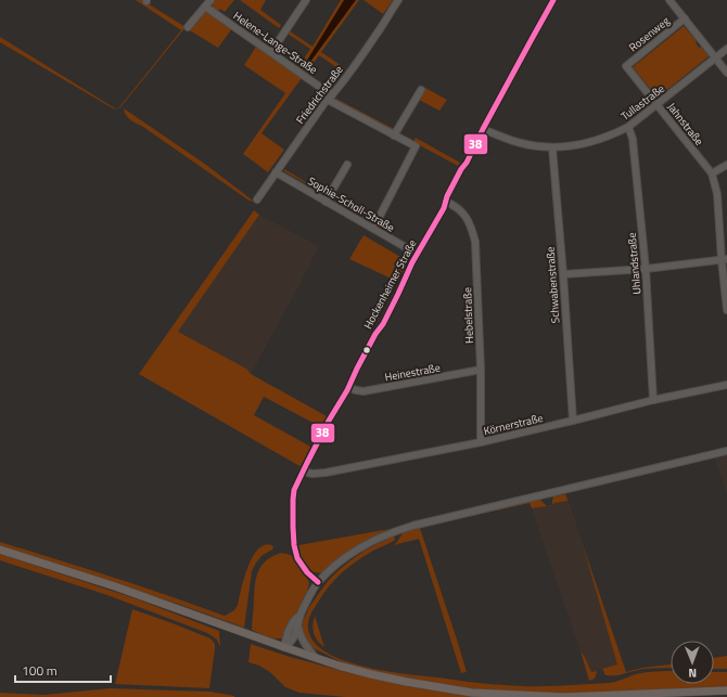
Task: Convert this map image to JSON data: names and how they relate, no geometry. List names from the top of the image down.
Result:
{
  "streets": {
    "street": [
      "Rosenweg",
      "Helene-Lange-Straße",
      "Friedrichstraße",
      "Tullastraße",
      "Jahnstraße",
      "Sophie-Scholl-Straße",
      "Uhlandstraße",
      "Hockenheimer Straße",
      "Schwabenstraße",
      "Hebelstraße",
      "Heinestraße",
      "Körnerstraße"
    ]
  },
  "crossings": [
    ["Rosenweg", "Jahnstraße"],
    ["Helene-Lange-Straße", "Friedrichstraße"],
    ["Helene-Lange-Straße", "Sophie-Scholl-Straße"],
    ["Friedrichstraße", "Sophie-Scholl-Straße"],
    ["Tullastraße", "Jahnstraße"],
    ["Tullastraße", "Uhlandstraße"],
    ["Tullastraße", "Hockenheimer Straße"],
    ["Tullastraße", "Schwabenstraße"],
    ["Sophie-Scholl-Straße", "Hockenheimer Straße"],
    ["Uhlandstraße", "Körnerstraße"],
    ["Hockenheimer Straße", "Hebelstraße"],
    ["Hockenheimer Straße", "Heinestraße"],
    ["Hockenheimer Straße", "Körnerstraße"],
    ["Schwabenstraße", "Körnerstraße"],
    ["Hebelstraße", "Heinestraße"],
    ["Hebelstraße", "Körnerstraße"]
  ],
  "lines": ["transit line 38"],
  "scale_bar": "100 m",
  "north": "bottom"
}
